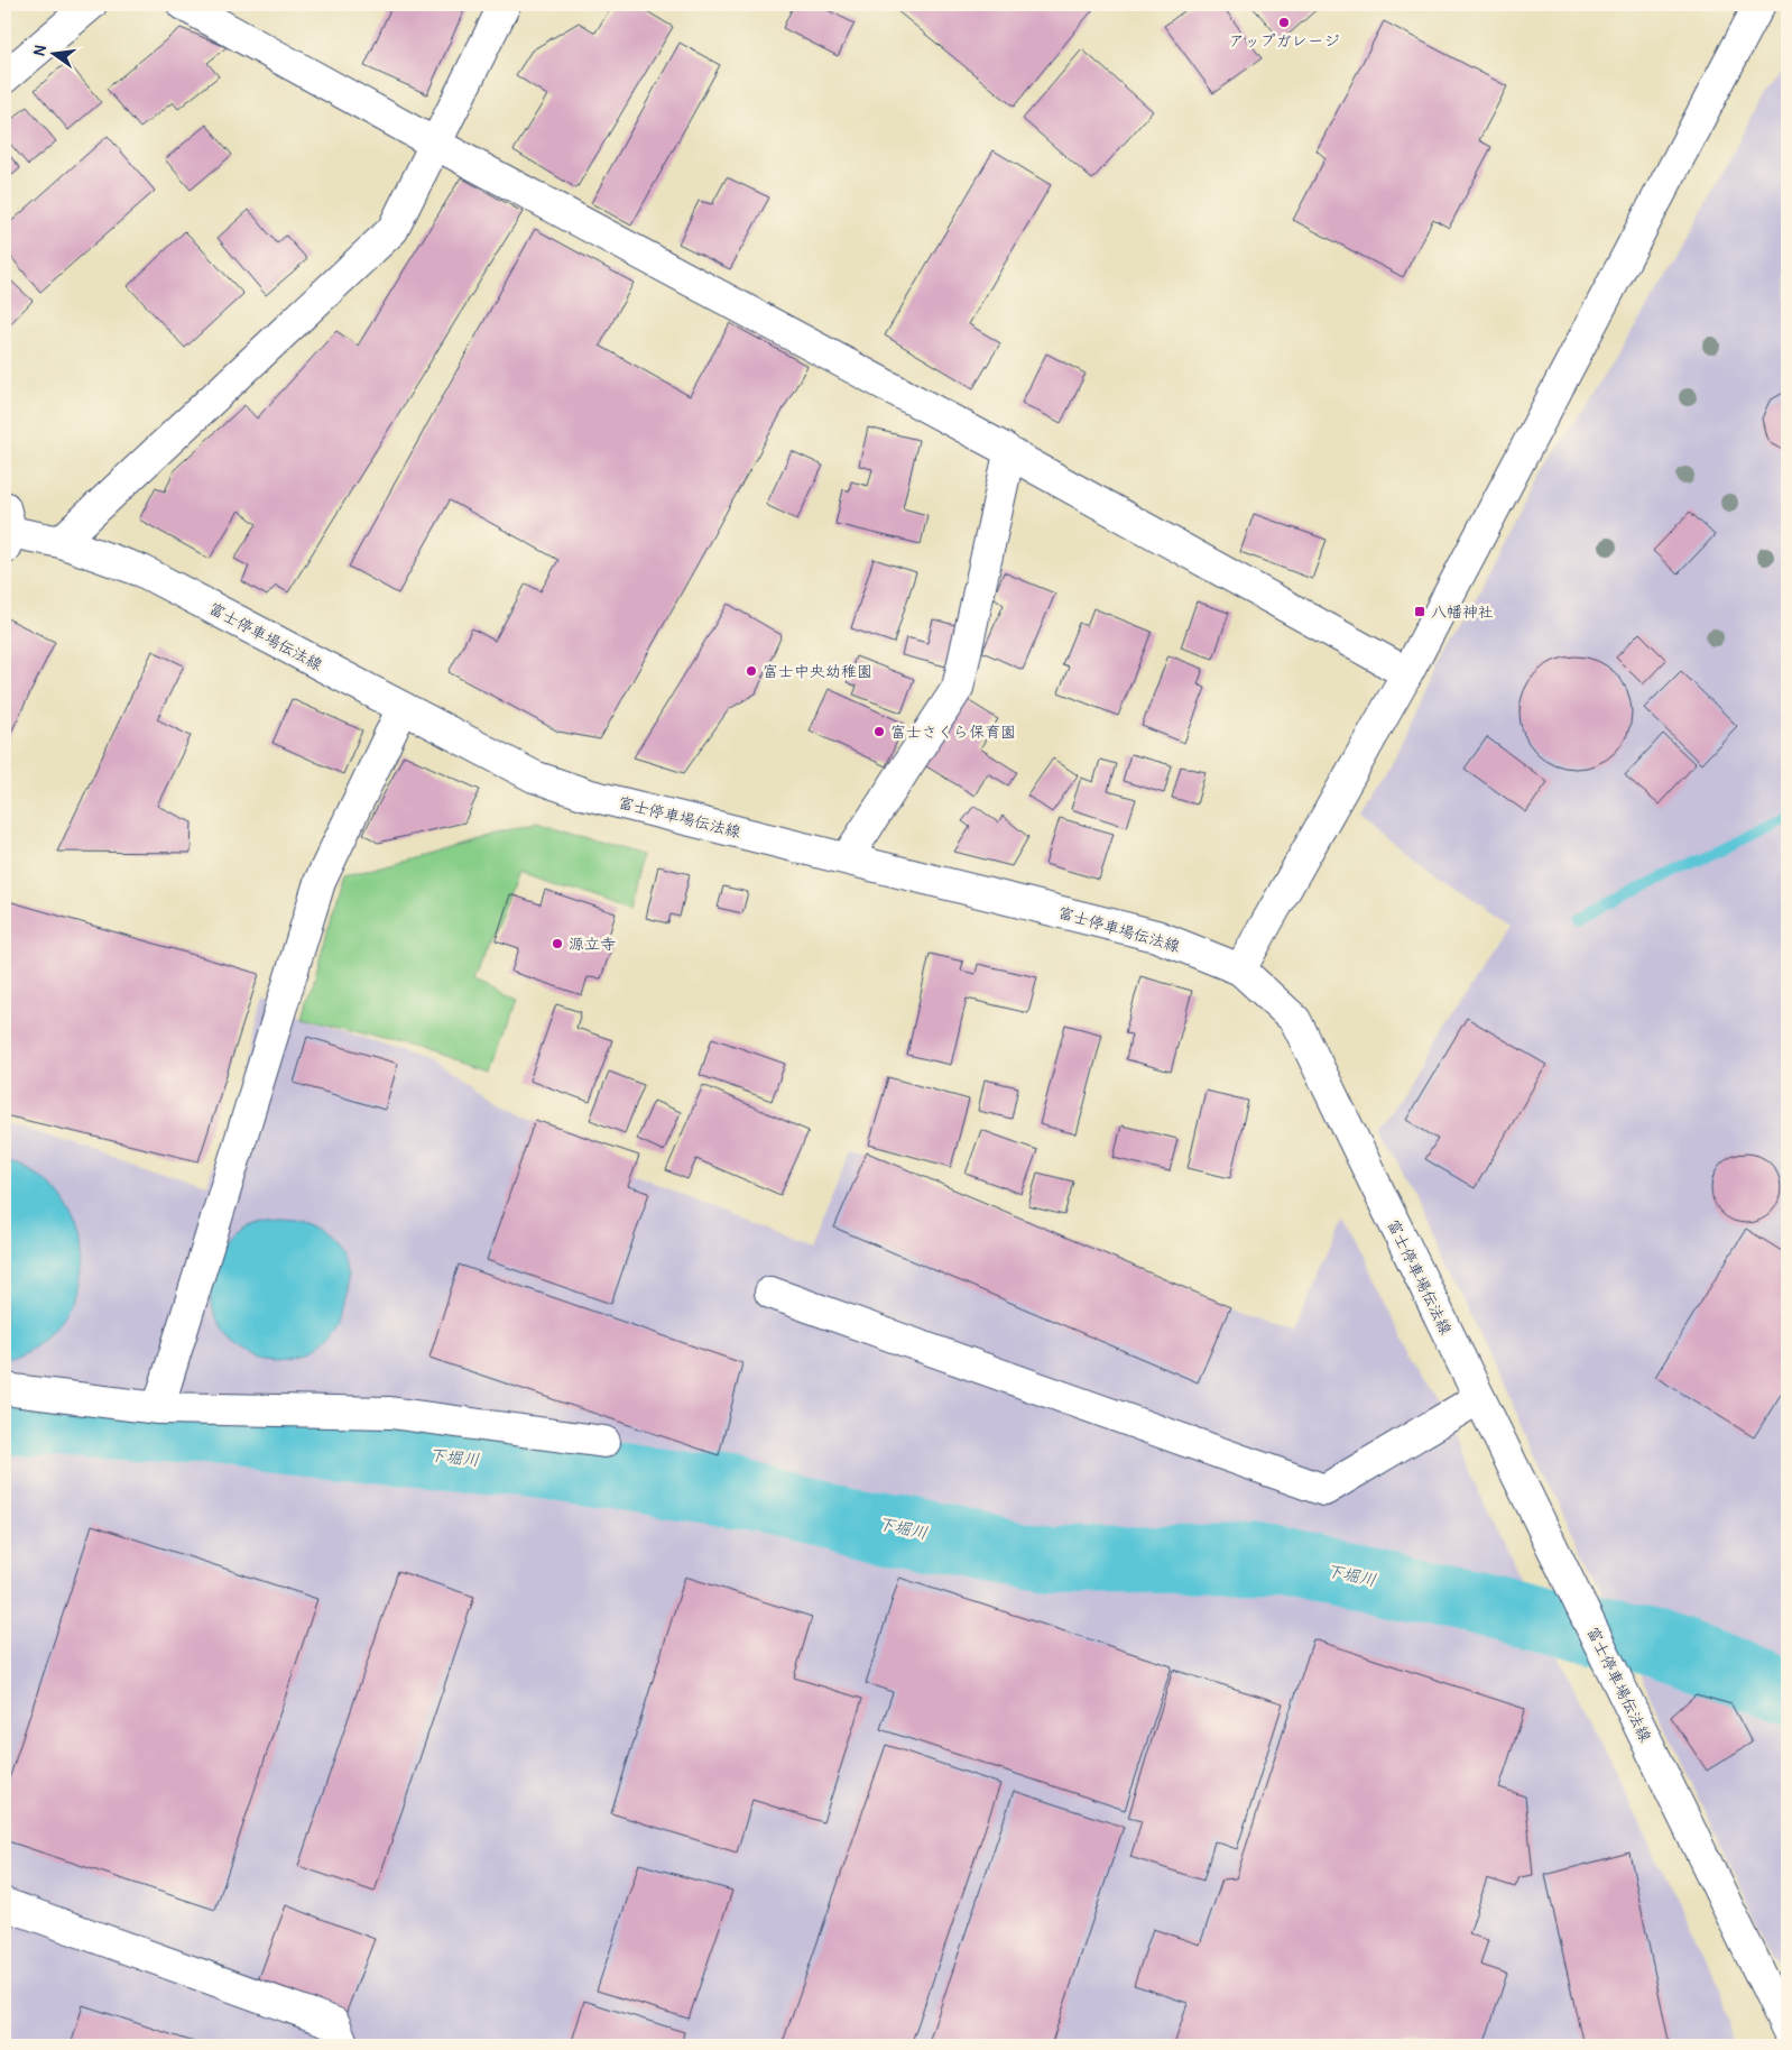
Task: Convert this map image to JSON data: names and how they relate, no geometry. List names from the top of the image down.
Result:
{
  "streets": {
    "street": ["富士停車場伝法線"]
  },
  "water": ["下堀川"],
  "places": {
    "other": [
      "アップガレージ",
      "富士中央幼稚園",
      "富士さくら保育園",
      "源立寺"
    ],
    "transit": ["八幡神社"]
  },
  "north": "left"
}
